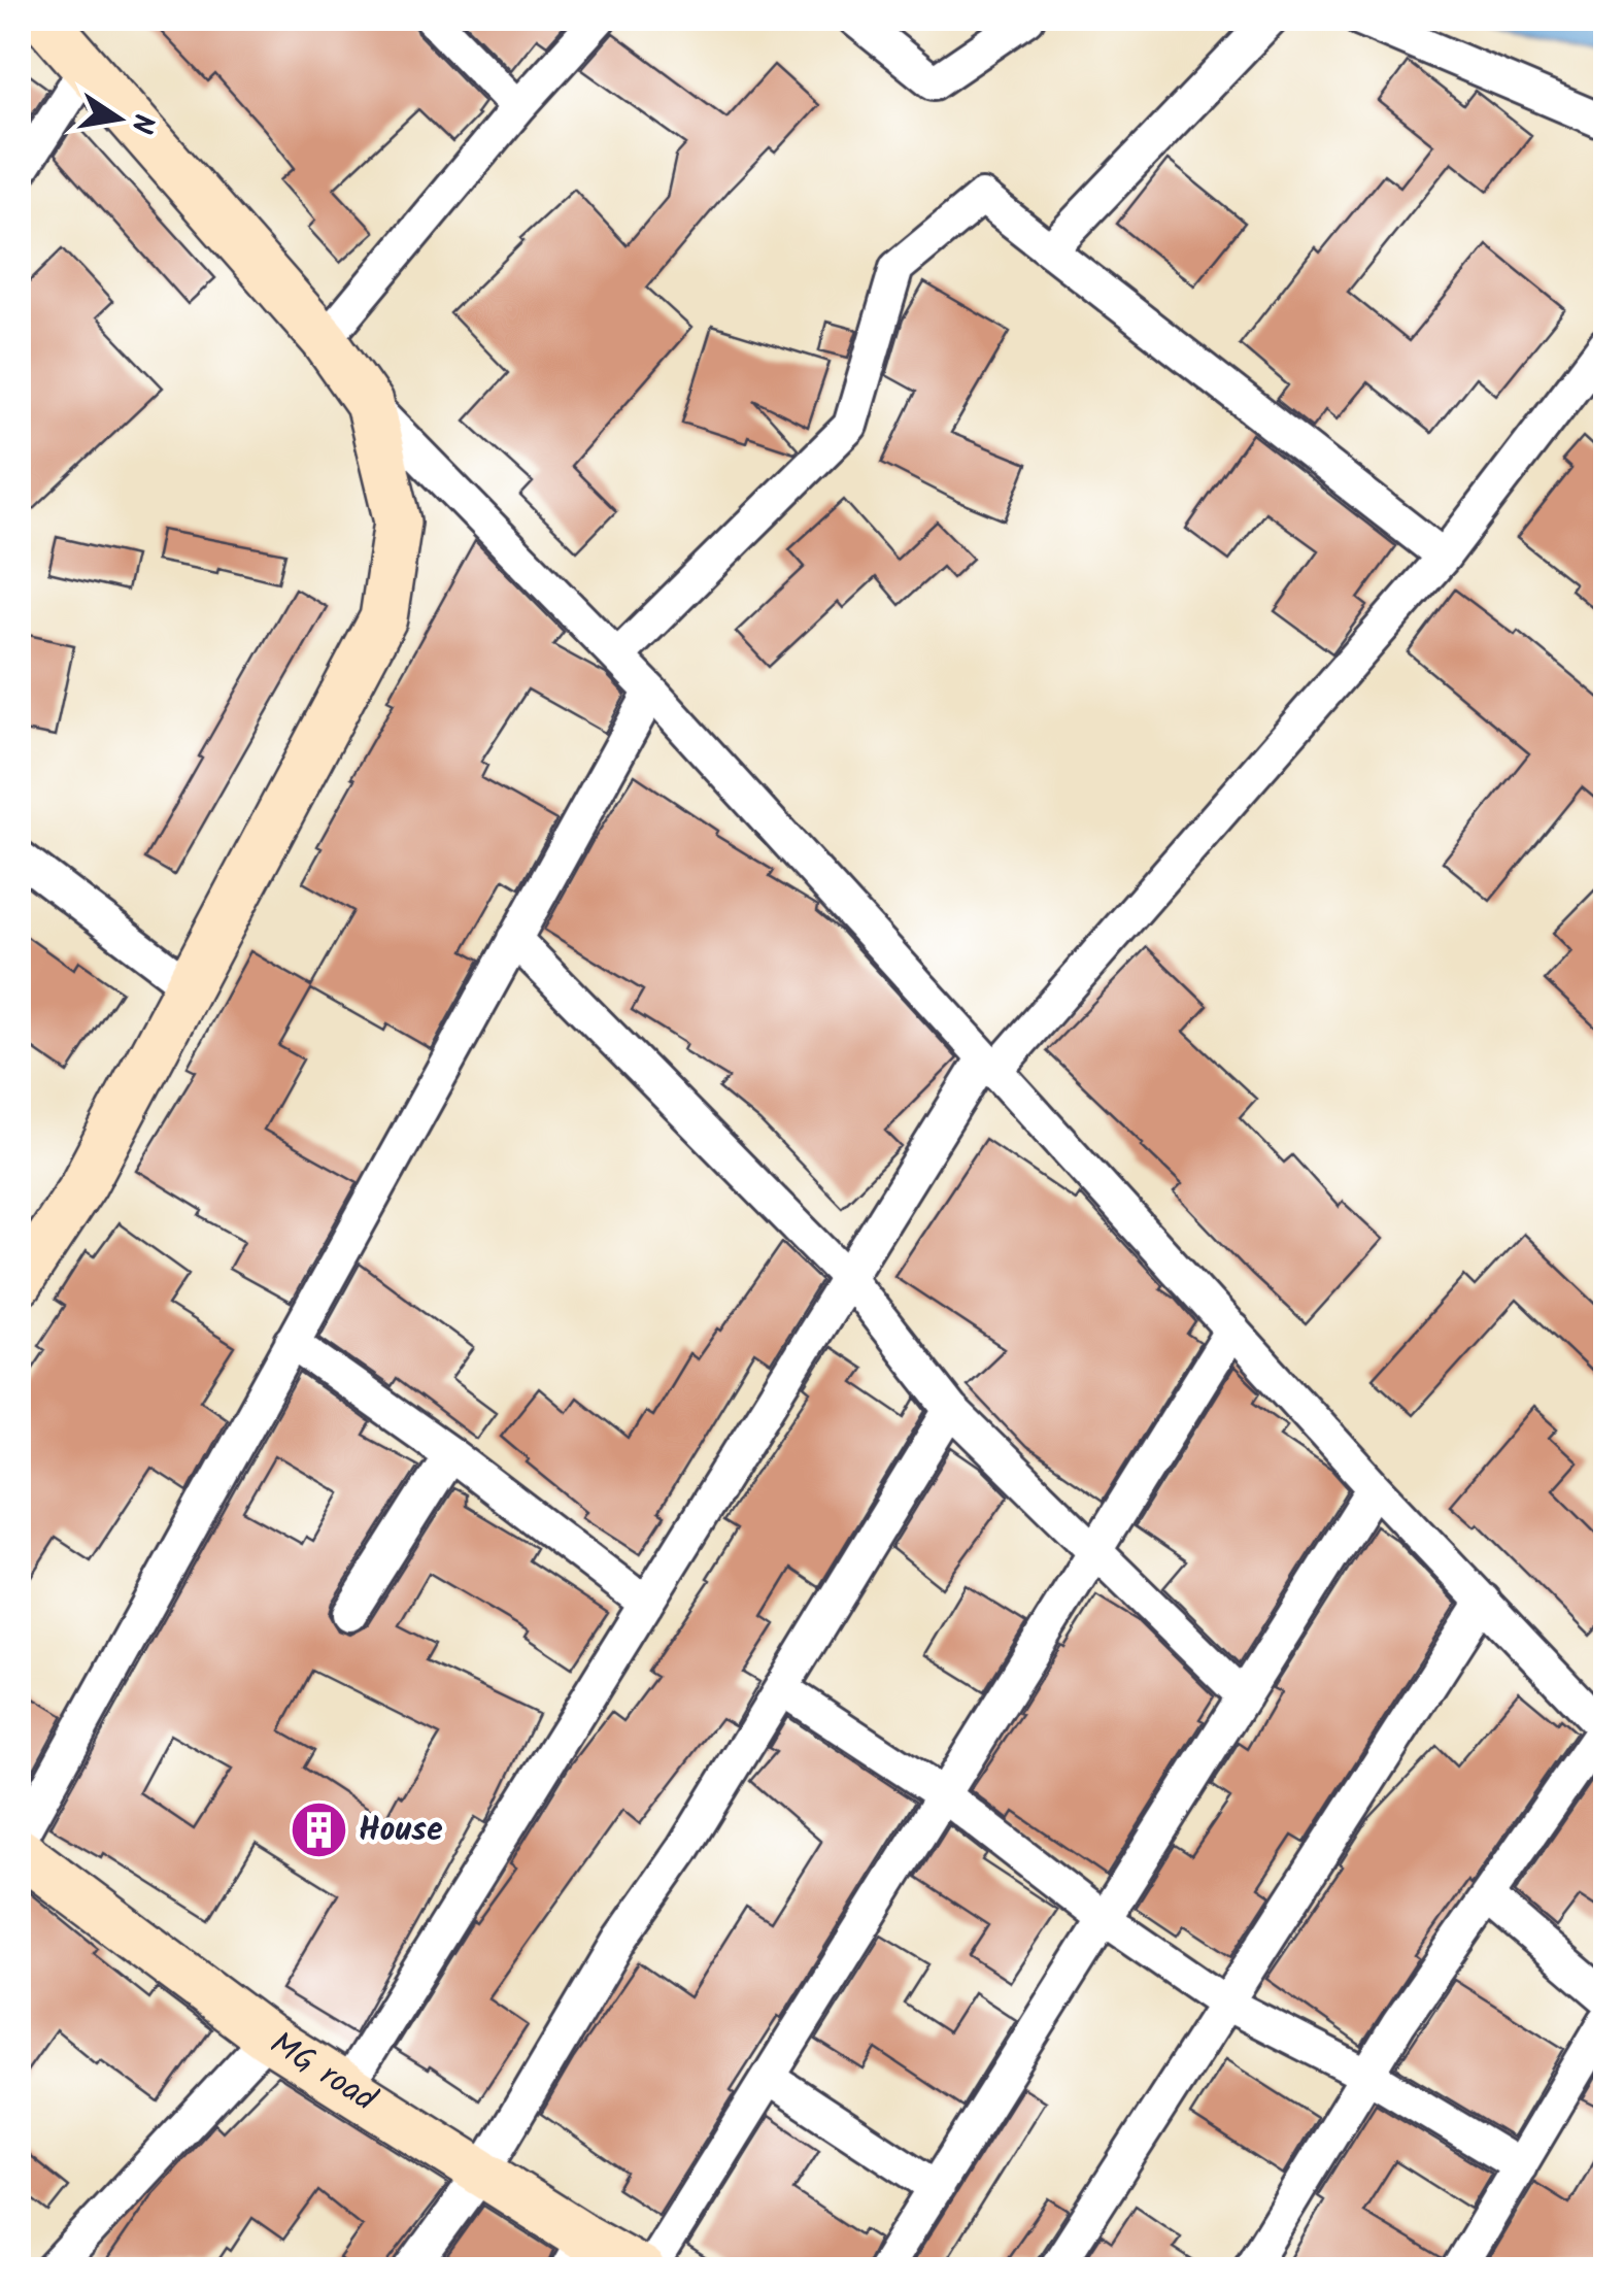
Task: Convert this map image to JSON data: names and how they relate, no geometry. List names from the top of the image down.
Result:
{
  "streets": {
    "street": ["MG road"]
  },
  "places": {
    "building": ["House"]
  },
  "north": "right"
}
